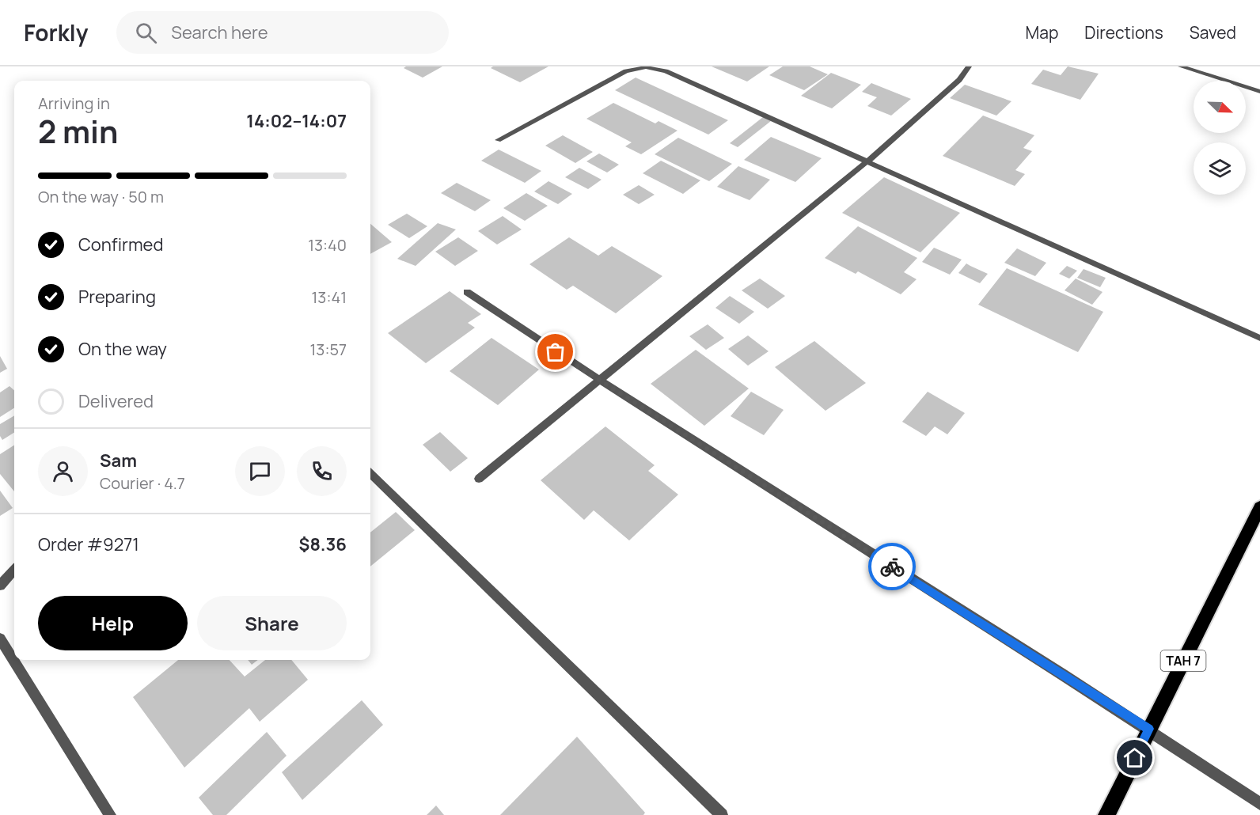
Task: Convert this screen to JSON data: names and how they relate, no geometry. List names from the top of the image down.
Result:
{
  "streets": {
    "highway": ["TAH 7"]
  },
  "north": "bottom right",
  "page": {
    "header": "Forkly",
    "search": "Search here",
    "nav": ["Map", "Directions", "Saved"],
    "heading": ["2 min", "Arriving in", "14:02–14:07"],
    "panel": [
      "Sam",
      "Courier · 4.7",
      "Order #9271",
      "$8.36"
    ],
    "bar": "On the way · 50 m",
    "list": [
      ["Confirmed", "13:40"],
      ["Preparing", "13:41"],
      ["On the way", "13:57"],
      "Delivered"
    ],
    "buttons": ["Help", "Share"]
  }
}
